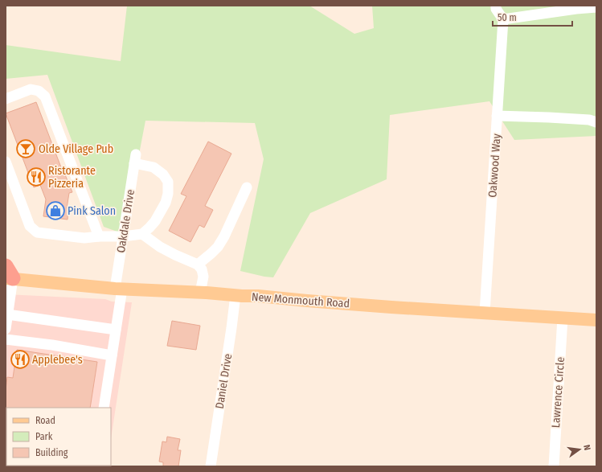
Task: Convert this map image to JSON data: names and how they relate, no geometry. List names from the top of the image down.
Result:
{
  "streets": {
    "main road": ["New Monmouth Road"],
    "street": [
      "Oakwood Way",
      "Oakdale Drive",
      "Daniel Drive",
      "Lawrence Circle"
    ]
  },
  "crossings": [
    ["Oakwood Way", "New Monmouth Road"],
    ["Oakdale Drive", "New Monmouth Road"],
    ["New Monmouth Road", "Daniel Drive"],
    ["New Monmouth Road", "Lawrence Circle"]
  ],
  "places": {
    "bar": ["Olde Village Pub"],
    "restaurant": ["Ristorante Pizzeria", "Applebee's"],
    "shop": ["Pink Salon"]
  },
  "legend": ["Road", "Park", "Building"],
  "scale_bar": "50 m",
  "north": "right"
}
